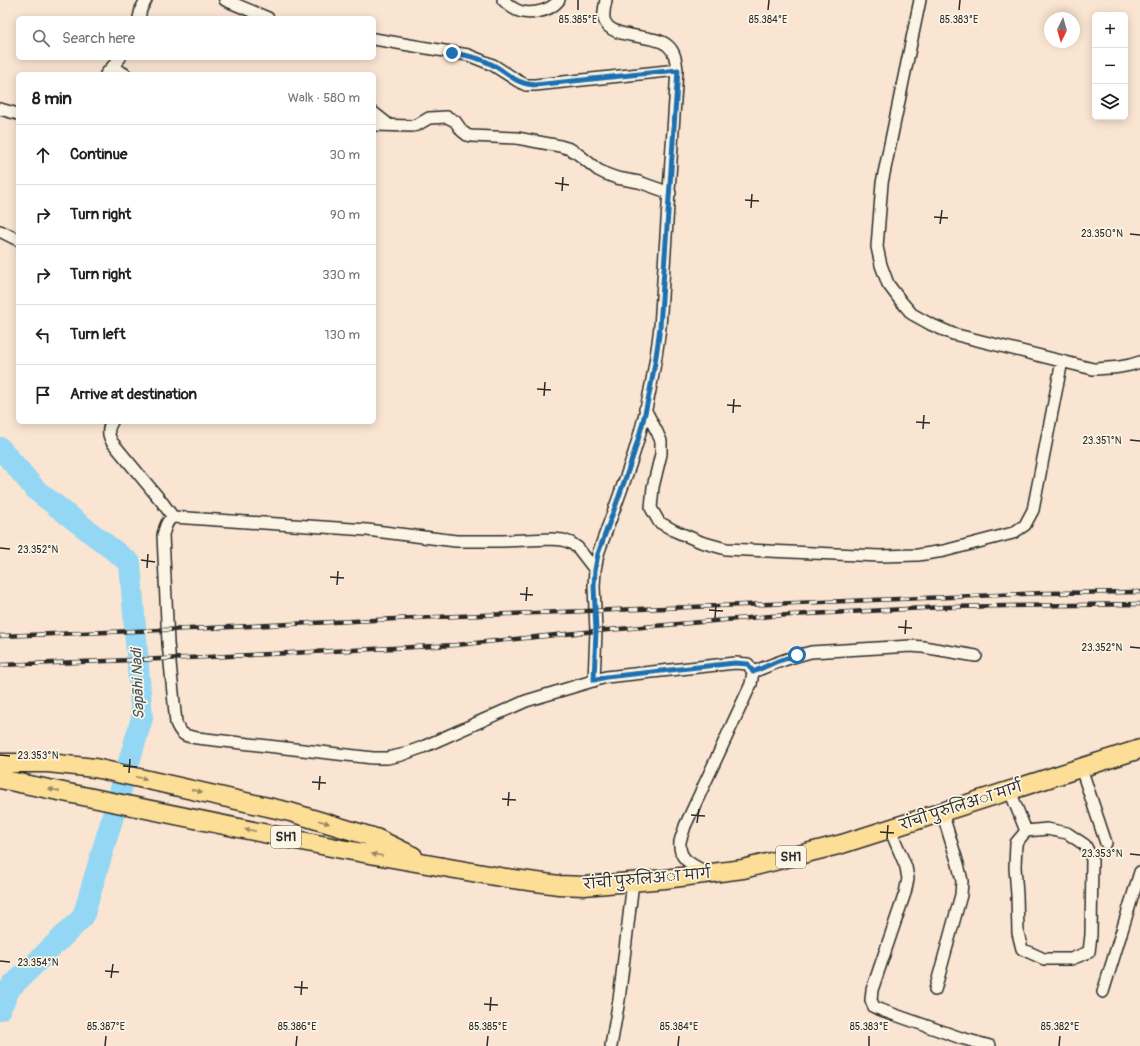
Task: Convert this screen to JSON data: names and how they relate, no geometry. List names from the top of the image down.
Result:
{
  "streets": {
    "main road": ["रांची पुरुलिअा मार्ग", "SH1"]
  },
  "crossings": [
    ["रांची पुरुलिअा मार्ग", "SH1"]
  ],
  "water": ["Sapāhi Nadi"],
  "north": "bottom",
  "page": {
    "map_buttons": ["+", "−"],
    "search": "Search here",
    "heading": ["8 min", "Walk · 580 m"],
    "list": [
      ["Continue", "30 m"],
      ["Turn right", "90 m"],
      ["Turn right", "330 m"],
      ["Turn left", "130 m"],
      "Arrive at destination"
    ]
  },
  "coordinates": [
    "85.385°E",
    "85.384°E",
    "85.383°E",
    "23.350°N",
    "23.351°N",
    "23.352°N",
    "23.353°N",
    "23.354°N",
    "85.387°E",
    "85.386°E",
    "85.382°E"
  ]
}
